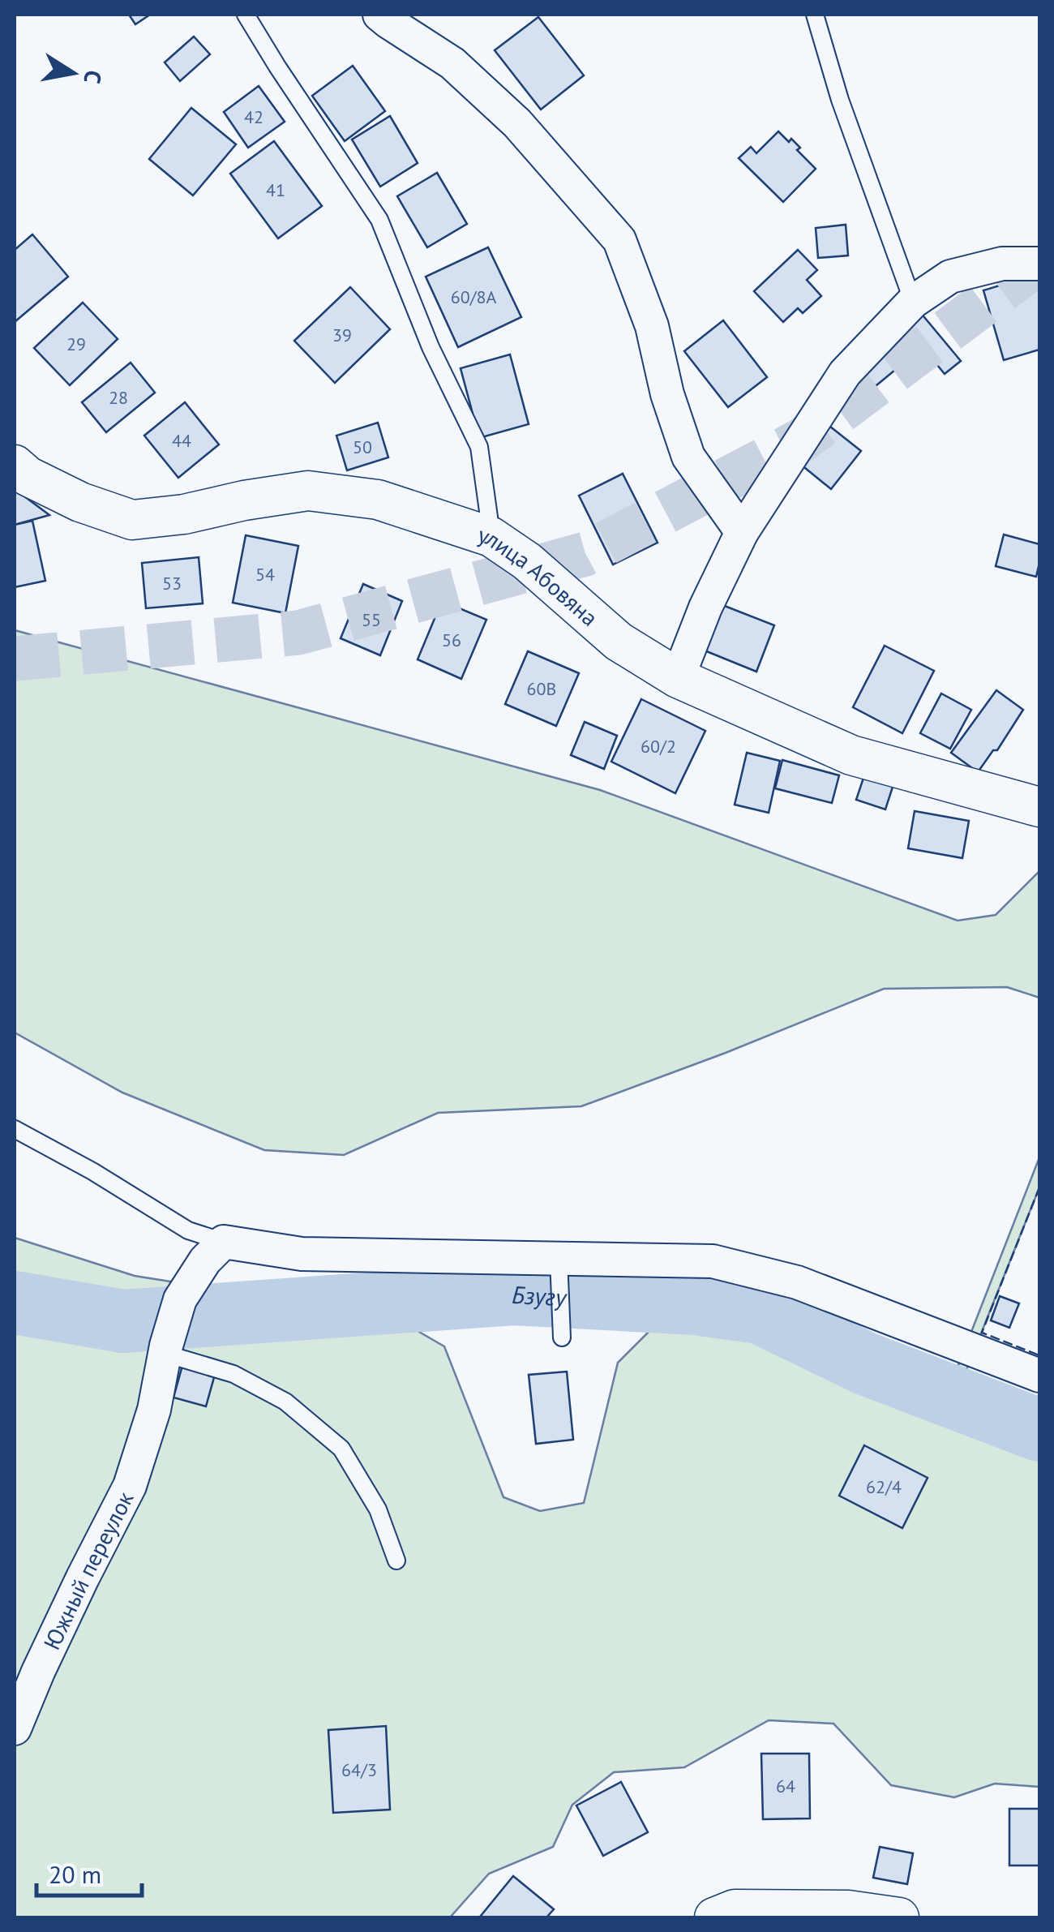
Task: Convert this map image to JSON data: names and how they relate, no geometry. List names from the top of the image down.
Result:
{
  "streets": {
    "street": ["улица Абовяна", "Южный переулок"]
  },
  "water": ["Бзугу"],
  "house_numbers": [
    "42",
    "41",
    "60/8А",
    "39",
    "29",
    "28",
    "44",
    "50",
    "54",
    "53",
    "55",
    "56",
    "60В",
    "60/2",
    "62/4",
    "64/3",
    "64"
  ],
  "scale_bar": "20 m",
  "north": "right"
}
